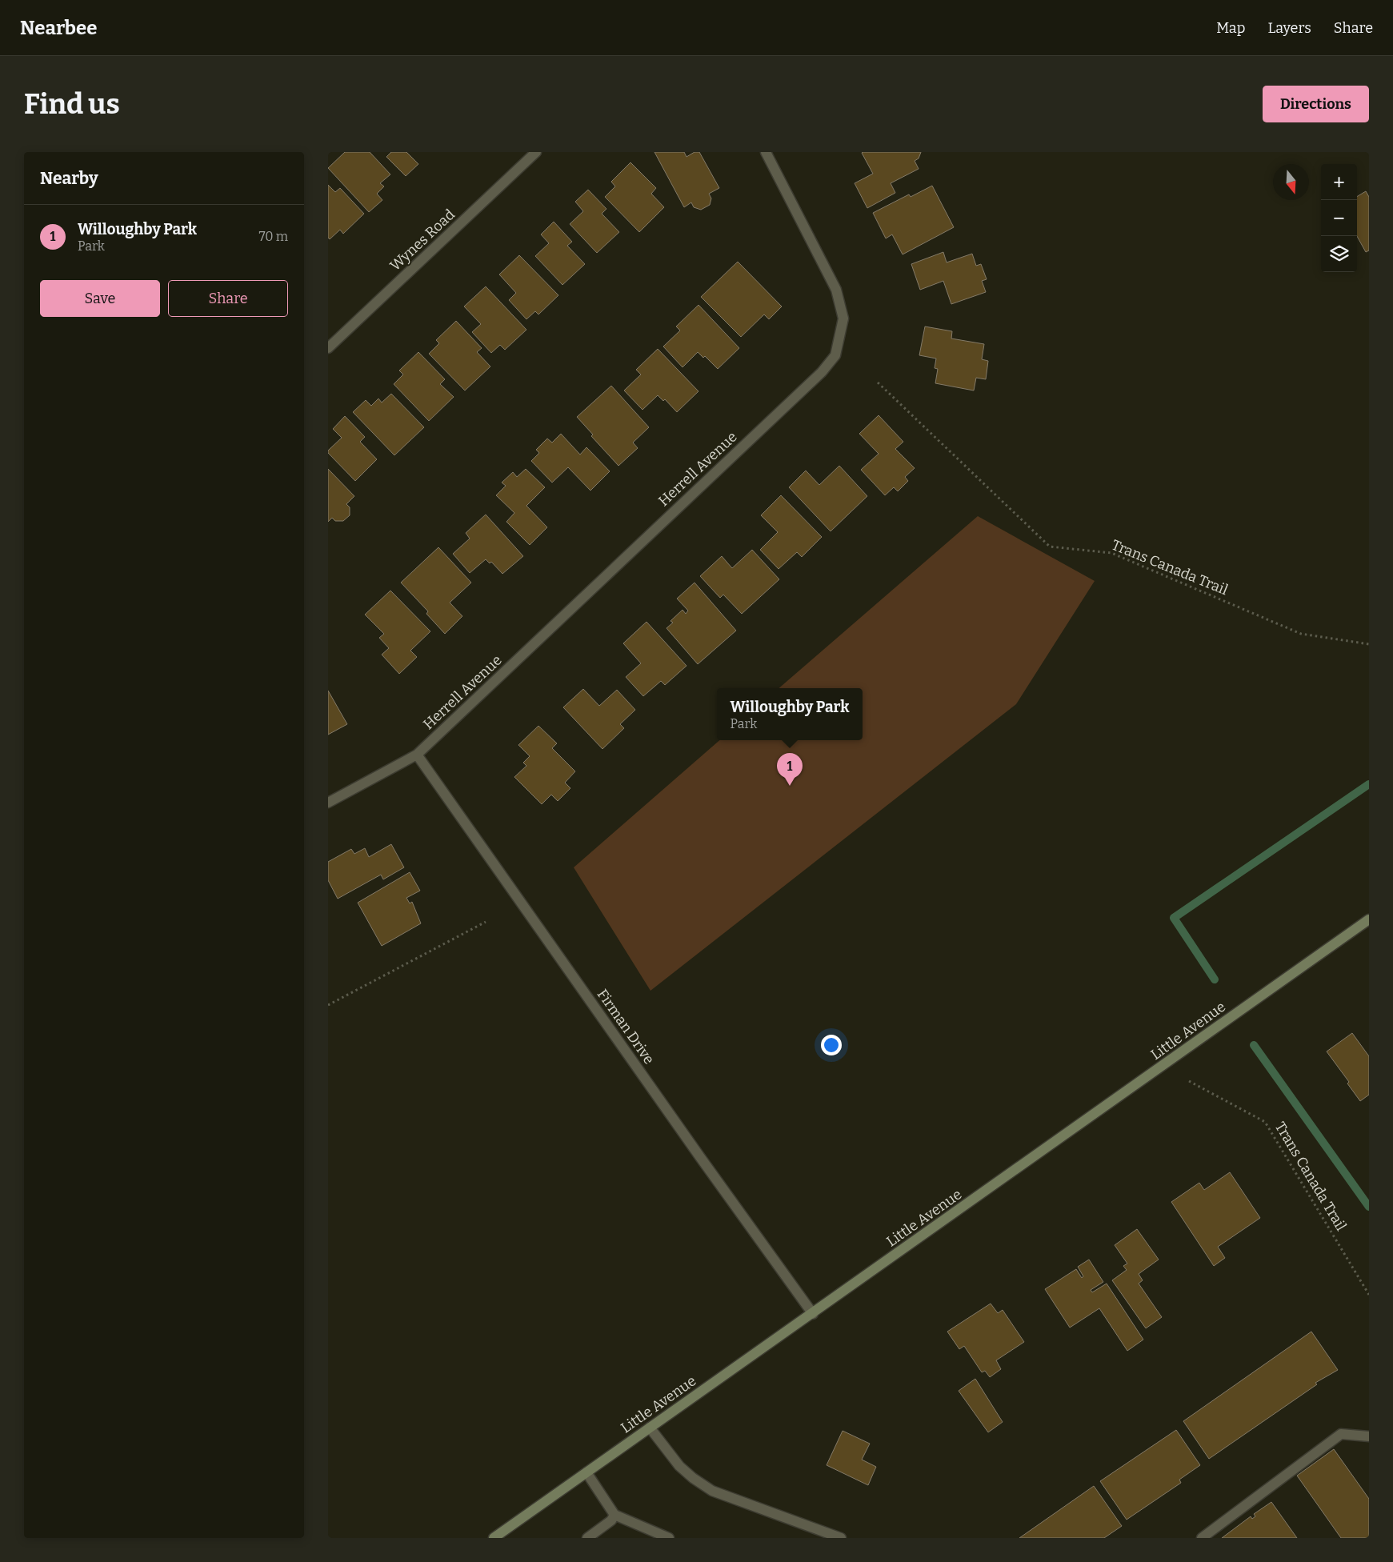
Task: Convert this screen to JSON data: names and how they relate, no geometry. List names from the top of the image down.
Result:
{
  "streets": {
    "street": [
      "Wynes Road",
      "Herrell Avenue",
      "Firman Drive",
      "Little Avenue"
    ],
    "path": ["Trans Canada Trail"]
  },
  "crossings": [
    ["Herrell Avenue", "Firman Drive"],
    ["Firman Drive", "Little Avenue"]
  ],
  "north": "bottom",
  "page": {
    "header": "Nearbee",
    "nav": ["Map", "Layers", "Share"],
    "buttons": [
      "Directions",
      ["Save", "Share"]
    ],
    "title": "Find us",
    "heading": "Nearby",
    "map_buttons": ["+", "−"],
    "list": [
      {
        "mark": "1",
        "name": "Willoughby Park",
        "note": "Park",
        "value": "70 m"
      }
    ],
    "popup": ["Willoughby Park", "Park"],
    "pins": "1"
  }
}
